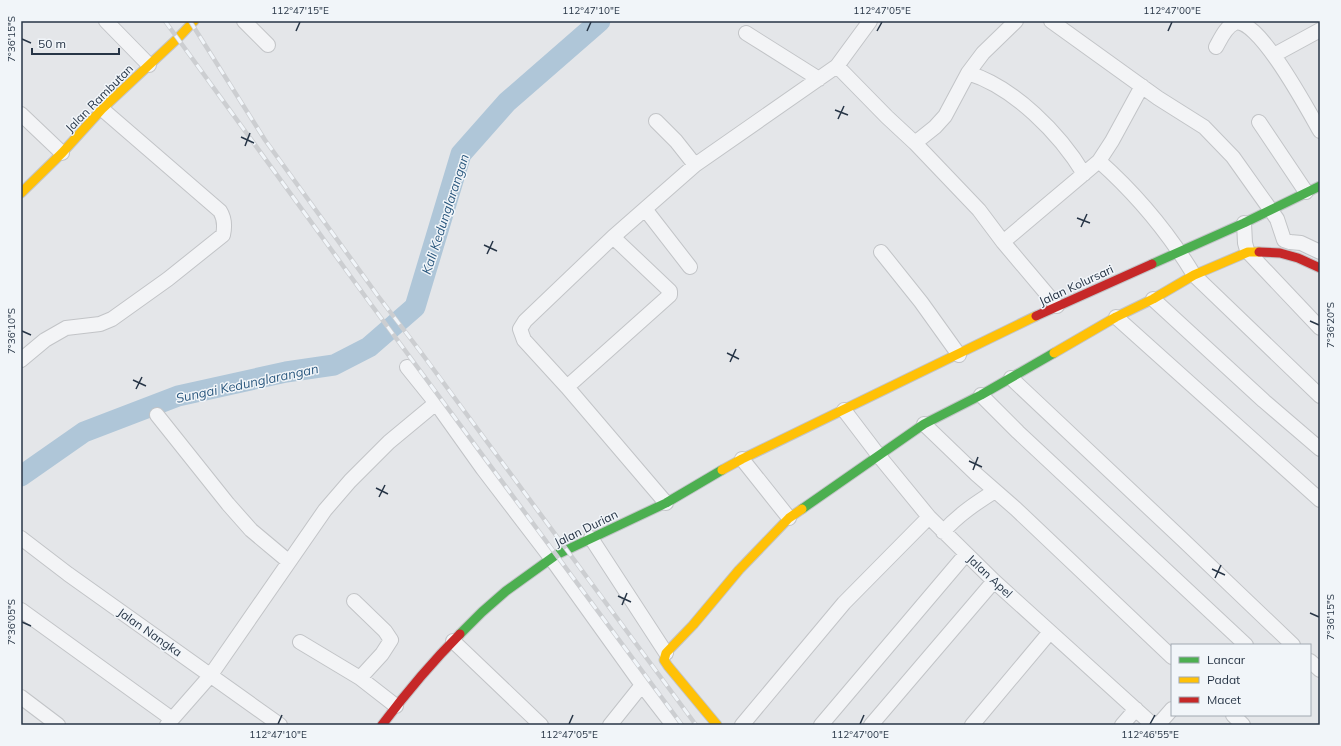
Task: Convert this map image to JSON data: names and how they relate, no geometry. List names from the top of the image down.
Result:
{
  "streets": {
    "street": [
      "Jalan Rambutan",
      "Jalan Kolursari",
      "Jalan Durian",
      "Jalan Apel",
      "Jalan Nangka"
    ]
  },
  "crossings": [
    ["Jalan Kolursari", "Jalan Durian"],
    ["Jalan Kolursari", "Jalan Apel"],
    ["Jalan Durian", "Jalan Apel"]
  ],
  "water": ["Kali Kedunglarangan", "Sungai Kedunglarangan"],
  "legend": ["Lancar", "Padat", "Macet"],
  "scale_bar": "50 m",
  "coordinates": [
    "112°47'15\"E",
    "112°47'10\"E",
    "112°47'05\"E",
    "112°47'00\"E",
    "7°36'15\"S",
    "7°36'20\"S",
    "7°36'10\"S",
    "7°36'05\"S",
    "112°46'55\"E"
  ]
}
